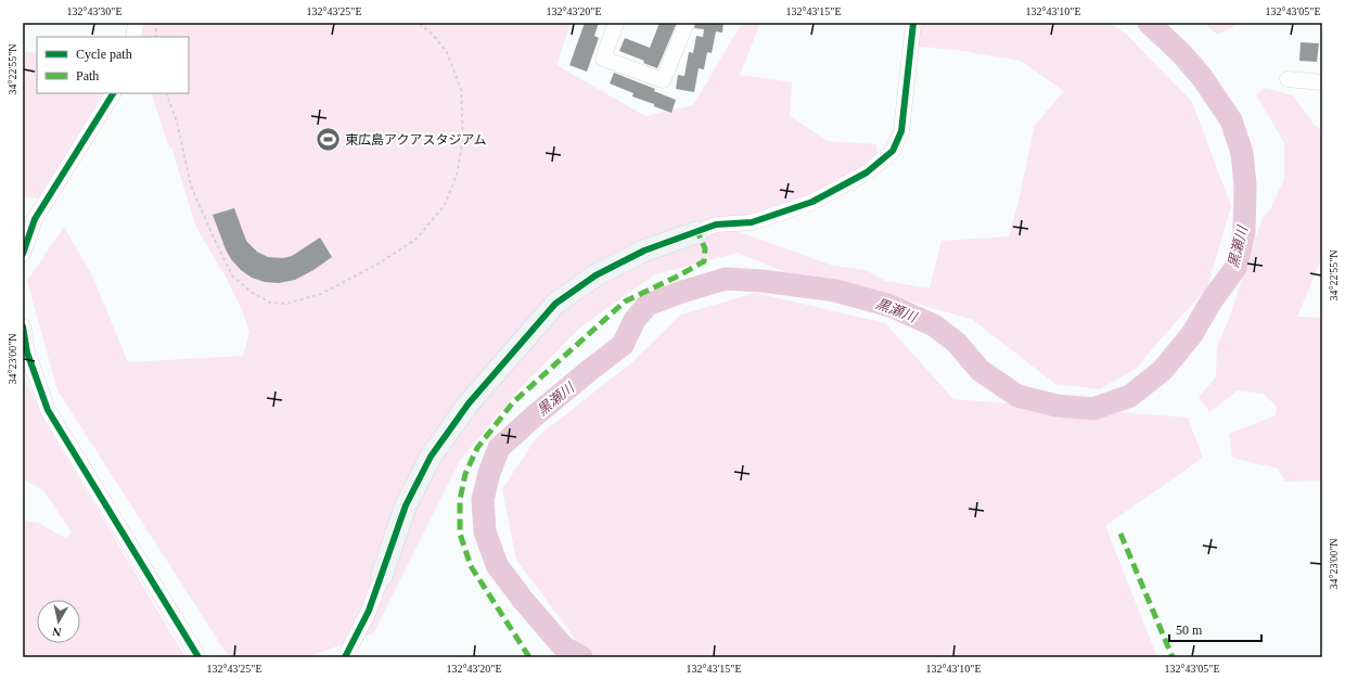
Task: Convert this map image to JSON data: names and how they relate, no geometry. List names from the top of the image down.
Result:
{
  "water": ["黒瀬川"],
  "places": {
    "sports": ["東広島アクアスタジアム"]
  },
  "legend": ["Cycle path", "Path"],
  "scale_bar": "50 m",
  "north": "bottom",
  "coordinates": [
    "132°43'30\"E",
    "132°43'25\"E",
    "132°43'20\"E",
    "132°43'15\"E",
    "132°43'10\"E",
    "132°43'05\"E",
    "34°22'55\"N",
    "34°23'00\"N"
  ]
}
